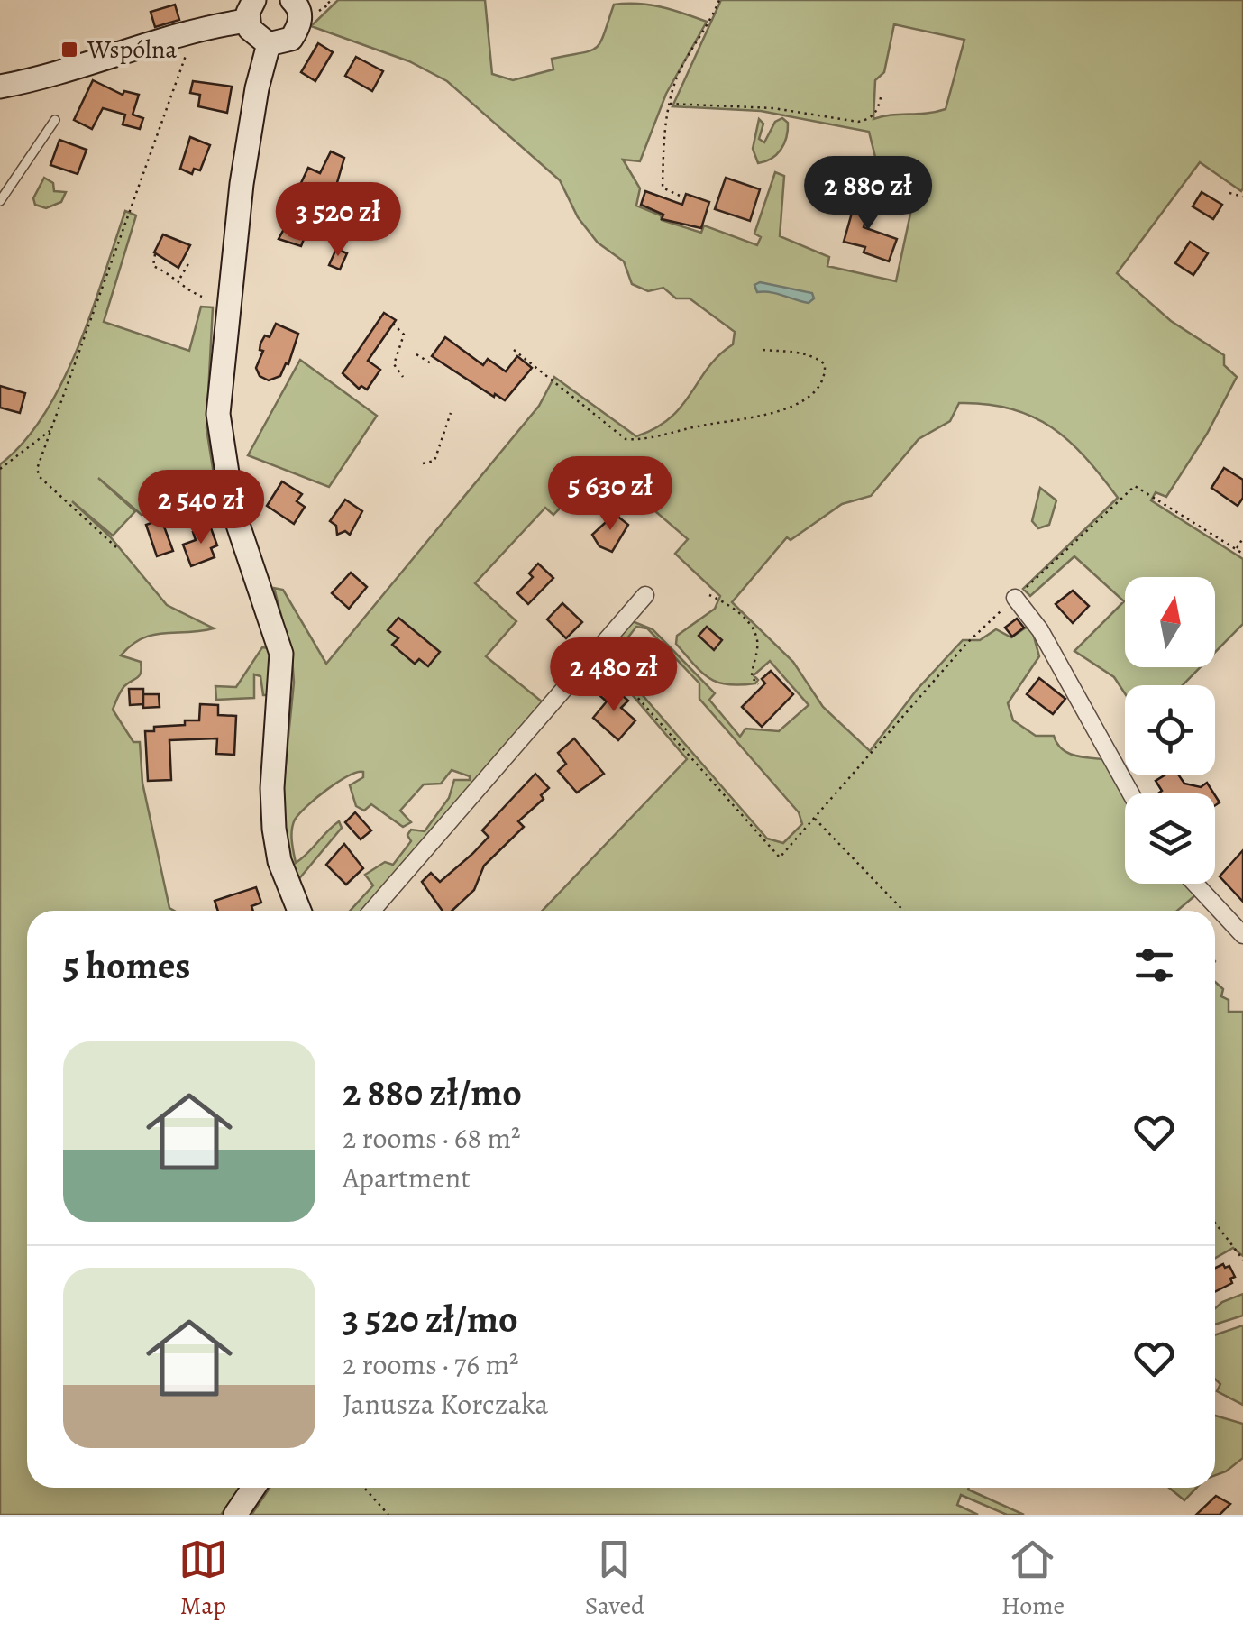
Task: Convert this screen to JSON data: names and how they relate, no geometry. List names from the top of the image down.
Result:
{
  "places": {
    "transit": ["Wspólna"]
  },
  "north": "top",
  "page": {
    "price": [
      "2 880 zł",
      "3 520 zł",
      "5 630 zł",
      "2 540 zł",
      "2 480 zł"
    ],
    "heading": "5 homes",
    "list": [
      {
        "name": "2 880 zł/mo",
        "note": "2 rooms · 68 m² · Apartment"
      },
      {
        "name": "3 520 zł/mo",
        "note": "2 rooms · 76 m² · Janusza Korczaka"
      }
    ],
    "tabs": ["Map", "Saved", "Home"]
  }
}
